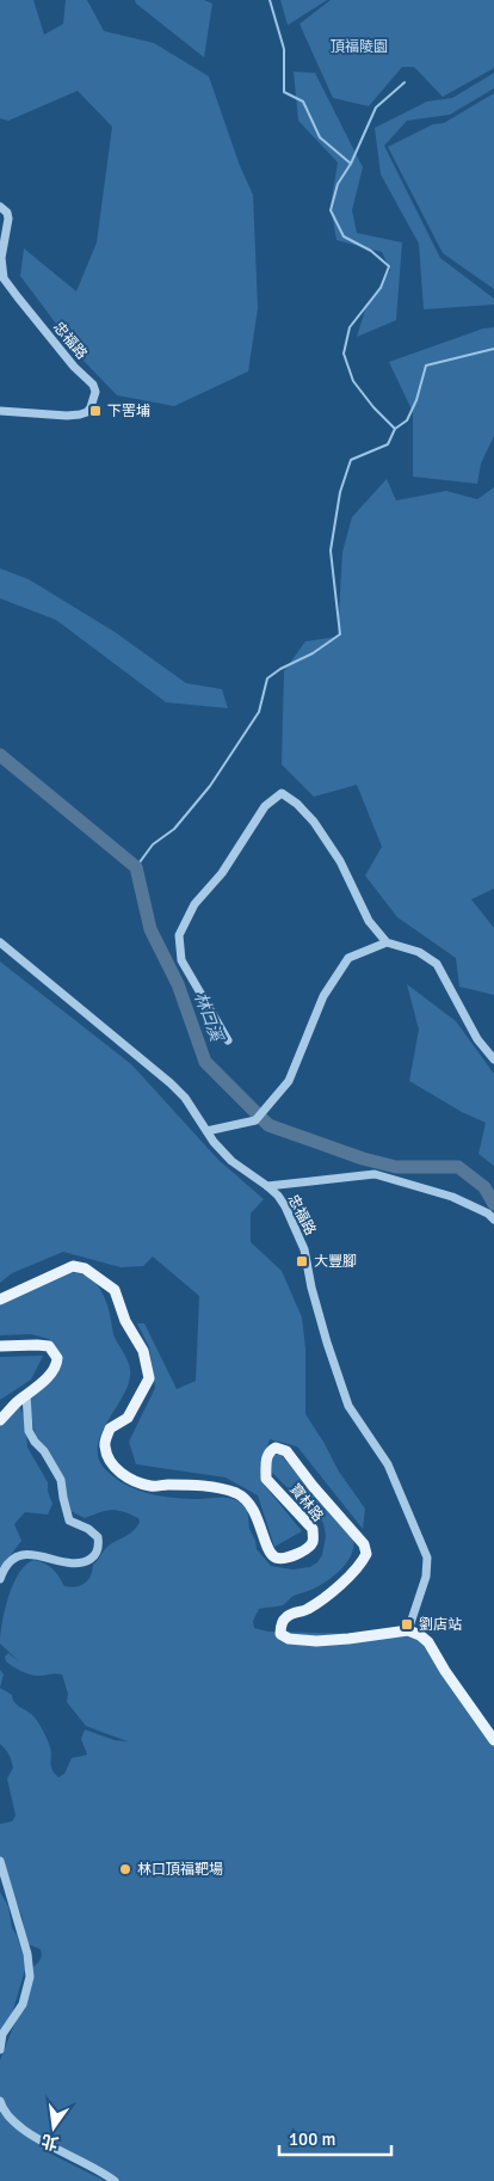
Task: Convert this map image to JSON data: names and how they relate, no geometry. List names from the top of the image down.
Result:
{
  "streets": {
    "main road": ["寶林路"],
    "street": ["忠福路"]
  },
  "crossings": [
    ["忠福路", "寶林路"]
  ],
  "water": ["林口溪"],
  "parks": ["頂福陵園"],
  "places": {
    "transit": ["下罟埔", "大豐腳", "劉店站"],
    "other": ["林口頂福靶場"]
  },
  "scale_bar": "100 m",
  "north": "bottom"
}
